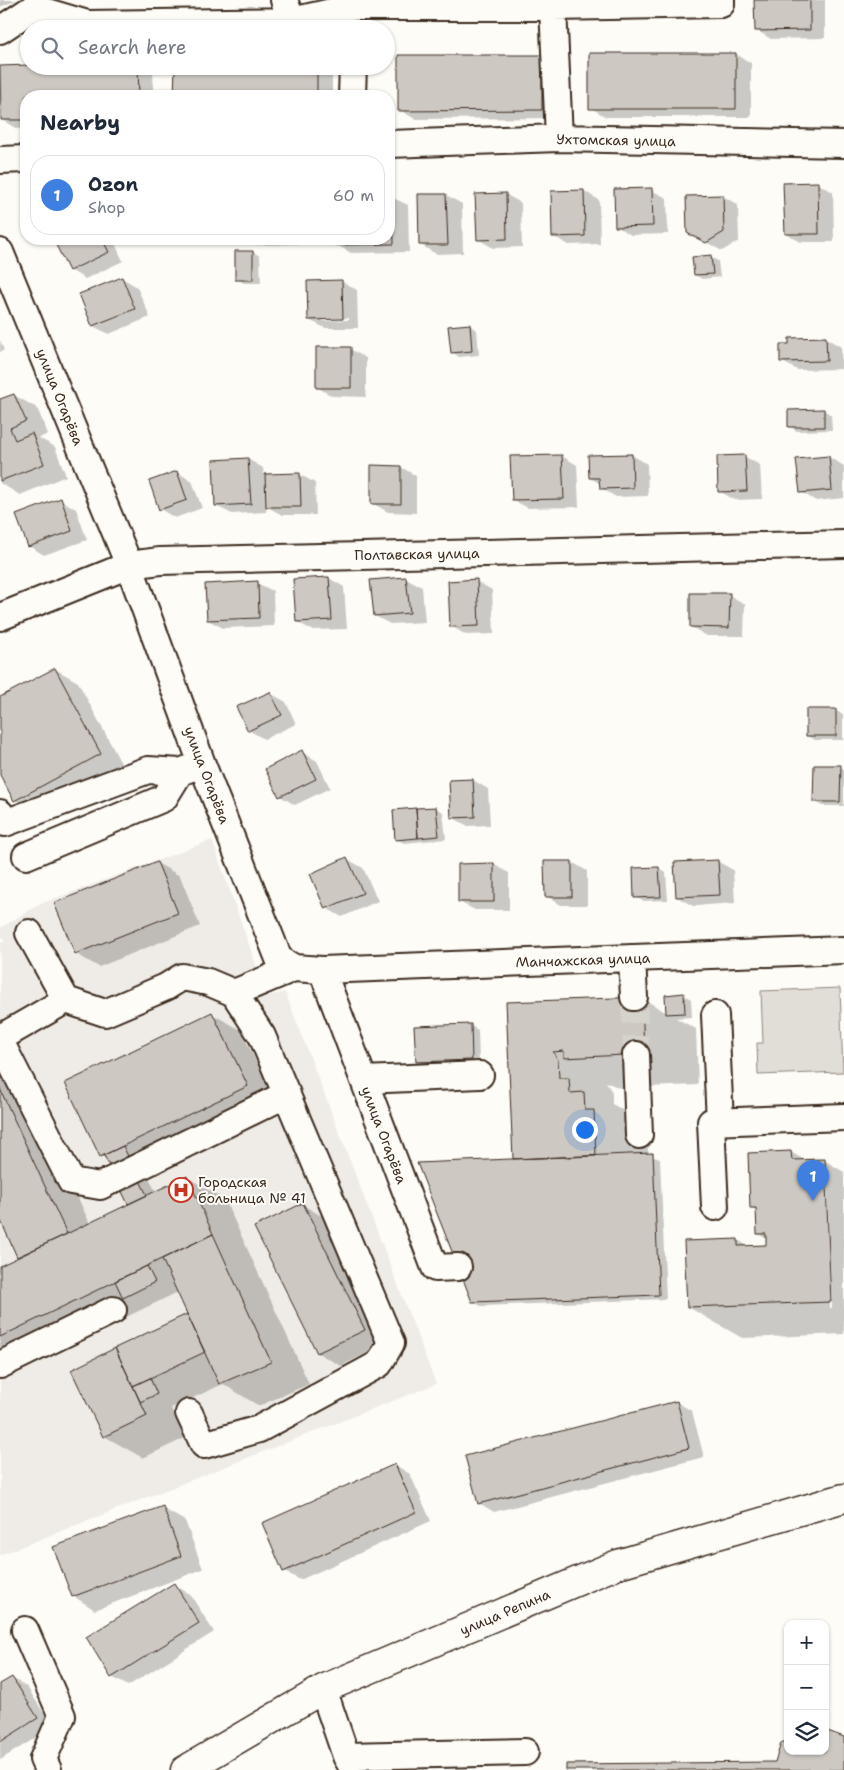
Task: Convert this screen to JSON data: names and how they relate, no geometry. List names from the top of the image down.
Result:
{
  "streets": {
    "main road": ["улица Репина"],
    "street": [
      "Ухтомская улица",
      "улица Огарёва",
      "Полтавская улица",
      "Манчажская улица"
    ]
  },
  "crossings": [
    ["улица Огарёва", "Полтавская улица"],
    ["улица Огарёва", "Манчажская улица"]
  ],
  "places": {
    "hospital": ["Городская больница № 41"]
  },
  "page": {
    "search": "Search here",
    "heading": "Nearby",
    "list": [
      {
        "mark": "1",
        "name": "Ozon",
        "note": "Shop",
        "value": "60 m"
      }
    ],
    "pins": "1",
    "map_buttons": ["+", "−"]
  }
}
